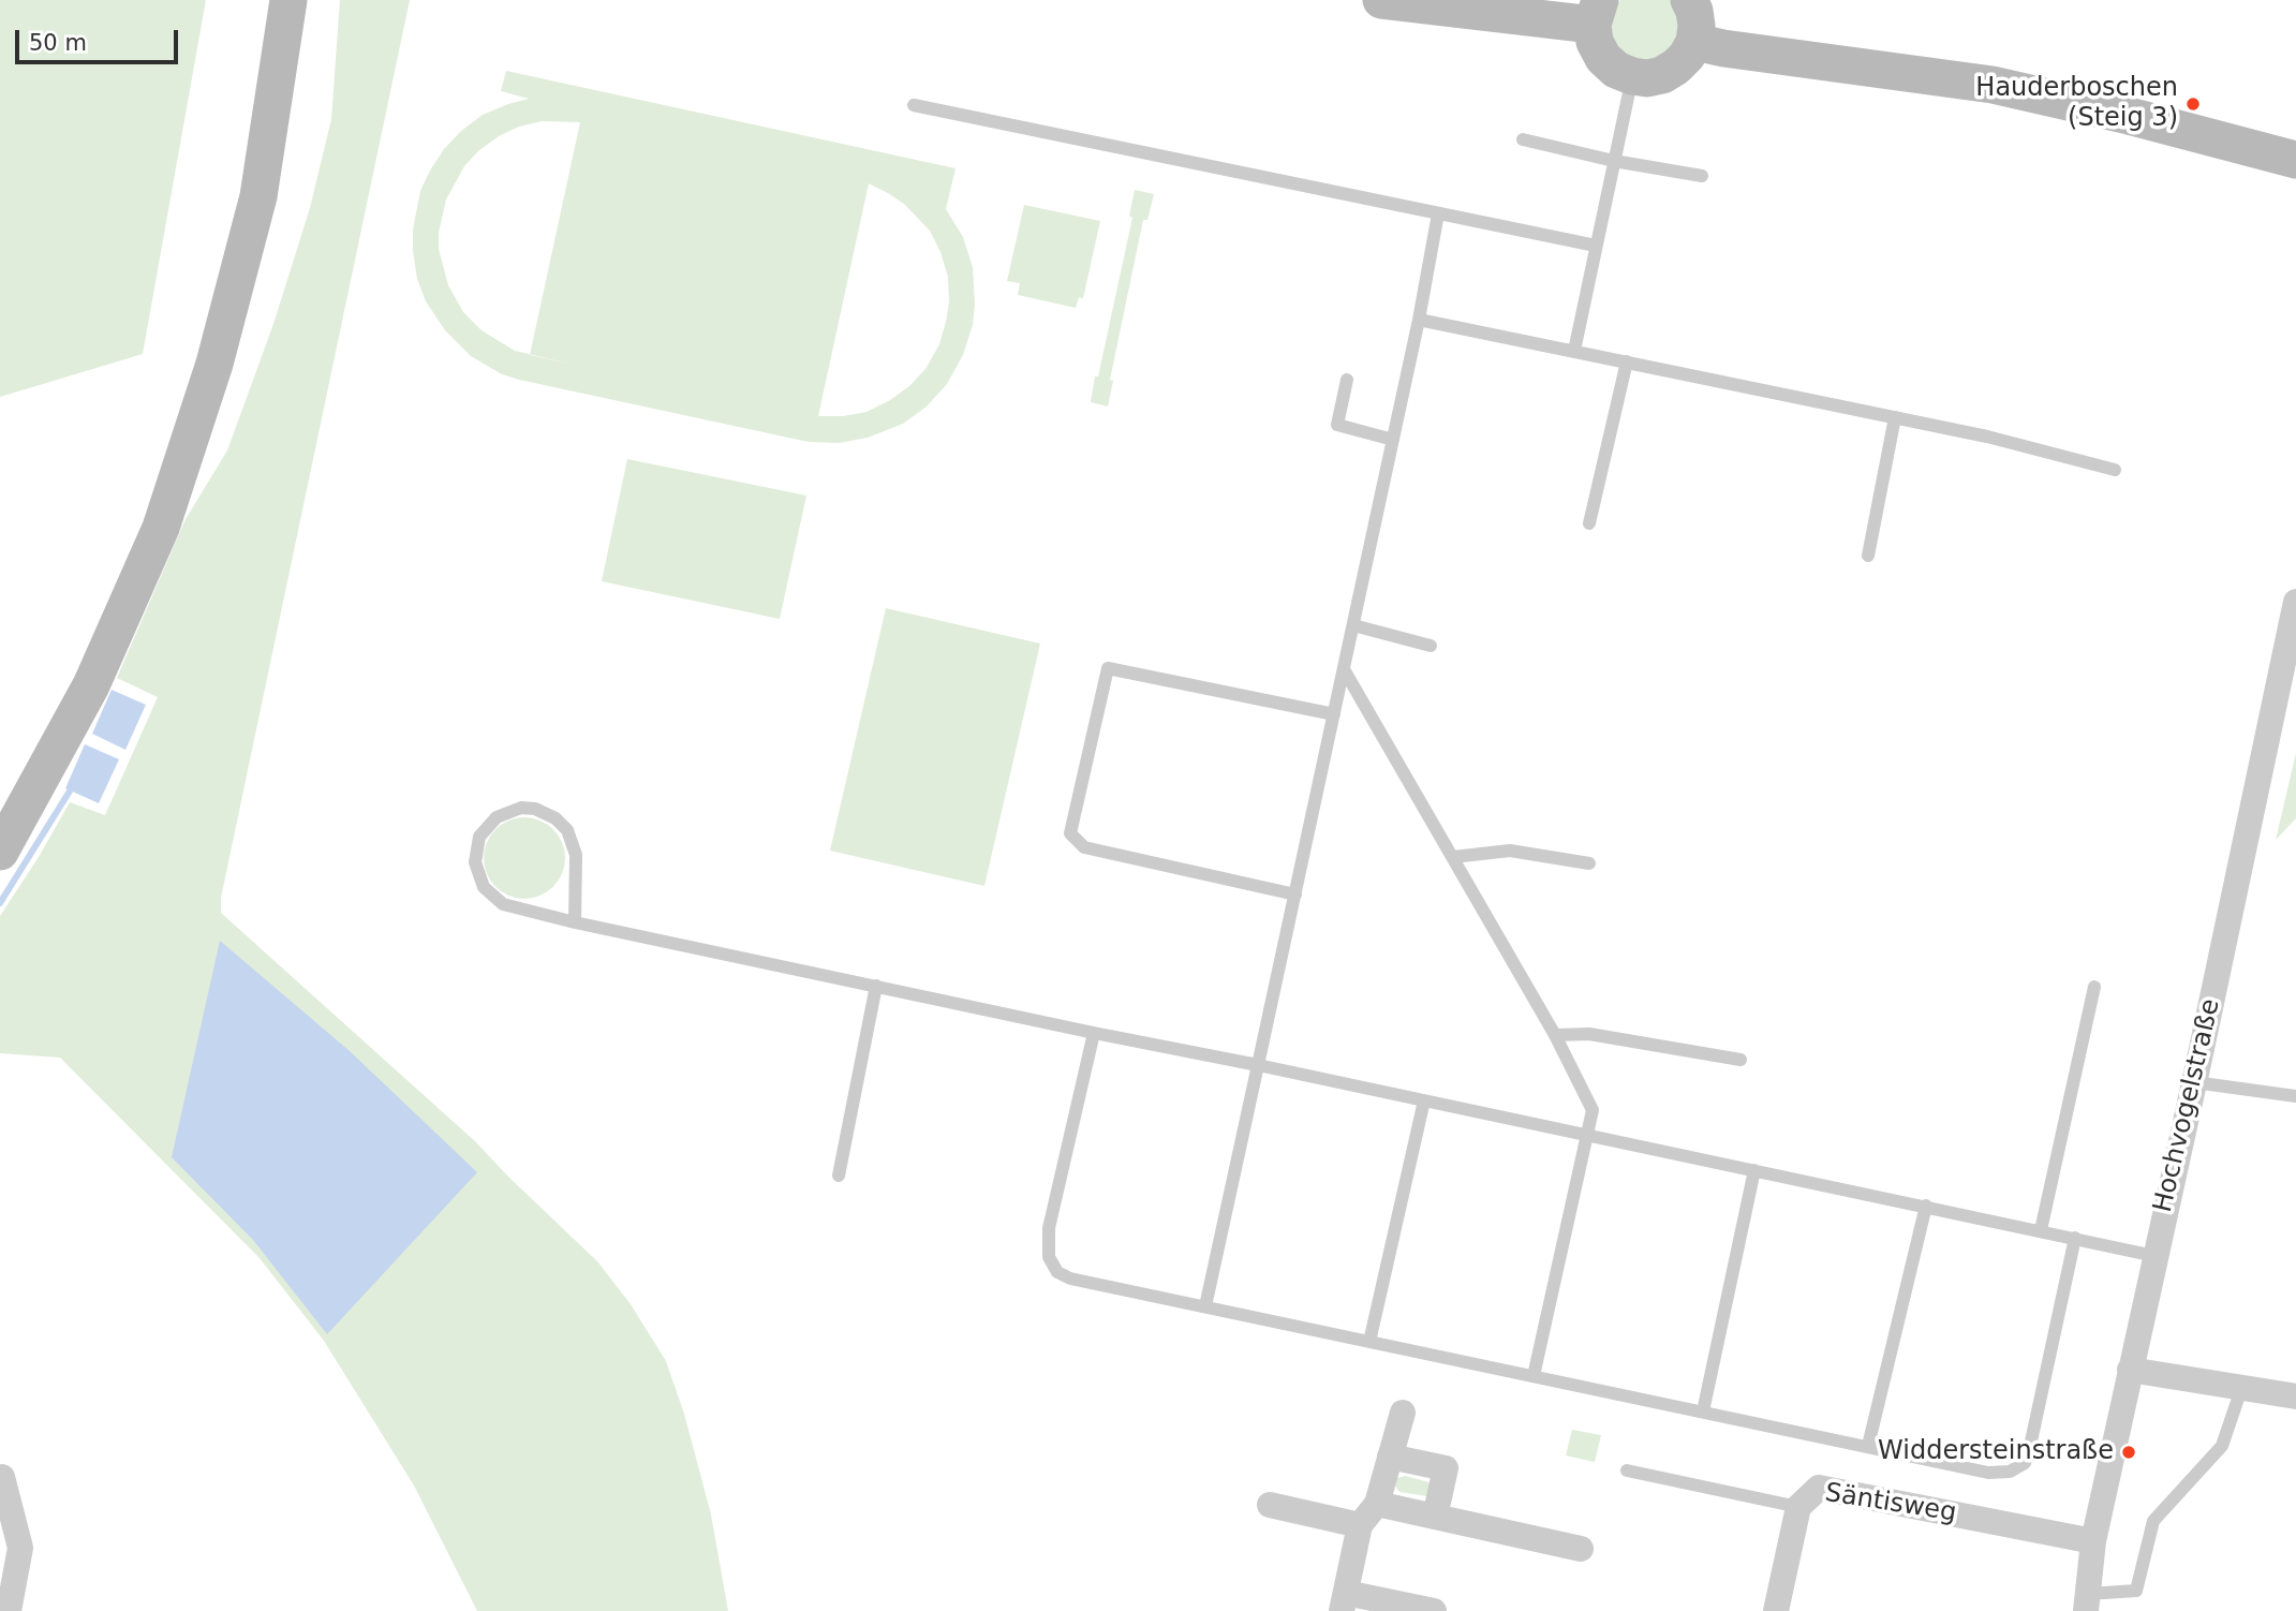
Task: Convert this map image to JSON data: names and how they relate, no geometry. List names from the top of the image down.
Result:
{
  "streets": {
    "street": ["Hochvogelstraße", "Säntisweg"]
  },
  "crossings": [
    ["Hochvogelstraße", "Säntisweg"]
  ],
  "places": ["Hauderboschen (Steig 3)", "Widdersteinstraße"],
  "scale_bar": "50 m"
}
